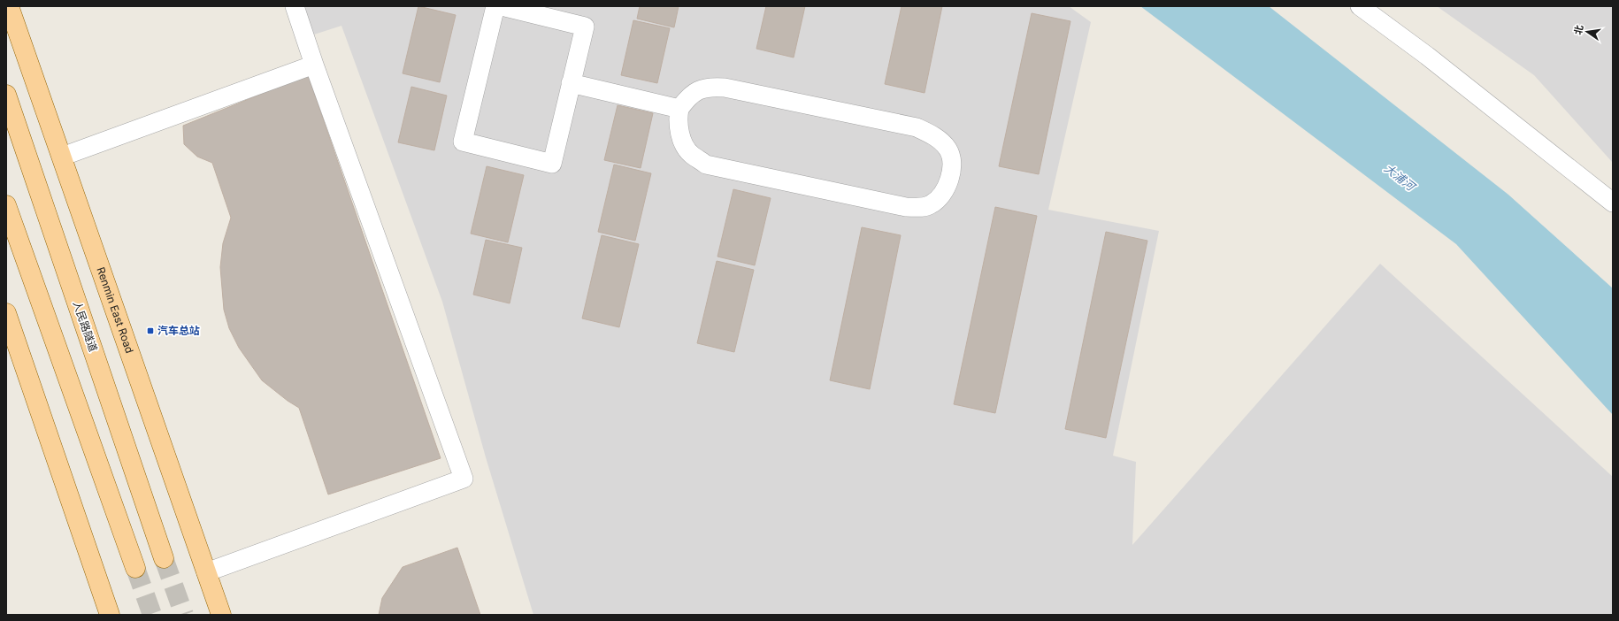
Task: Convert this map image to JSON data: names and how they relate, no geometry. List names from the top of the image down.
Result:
{
  "streets": {
    "main road": ["Renmin East Road", "人民路隧道"]
  },
  "water": ["大浦河"],
  "places": {
    "transit": ["汽车总站"]
  },
  "north": "left"
}
